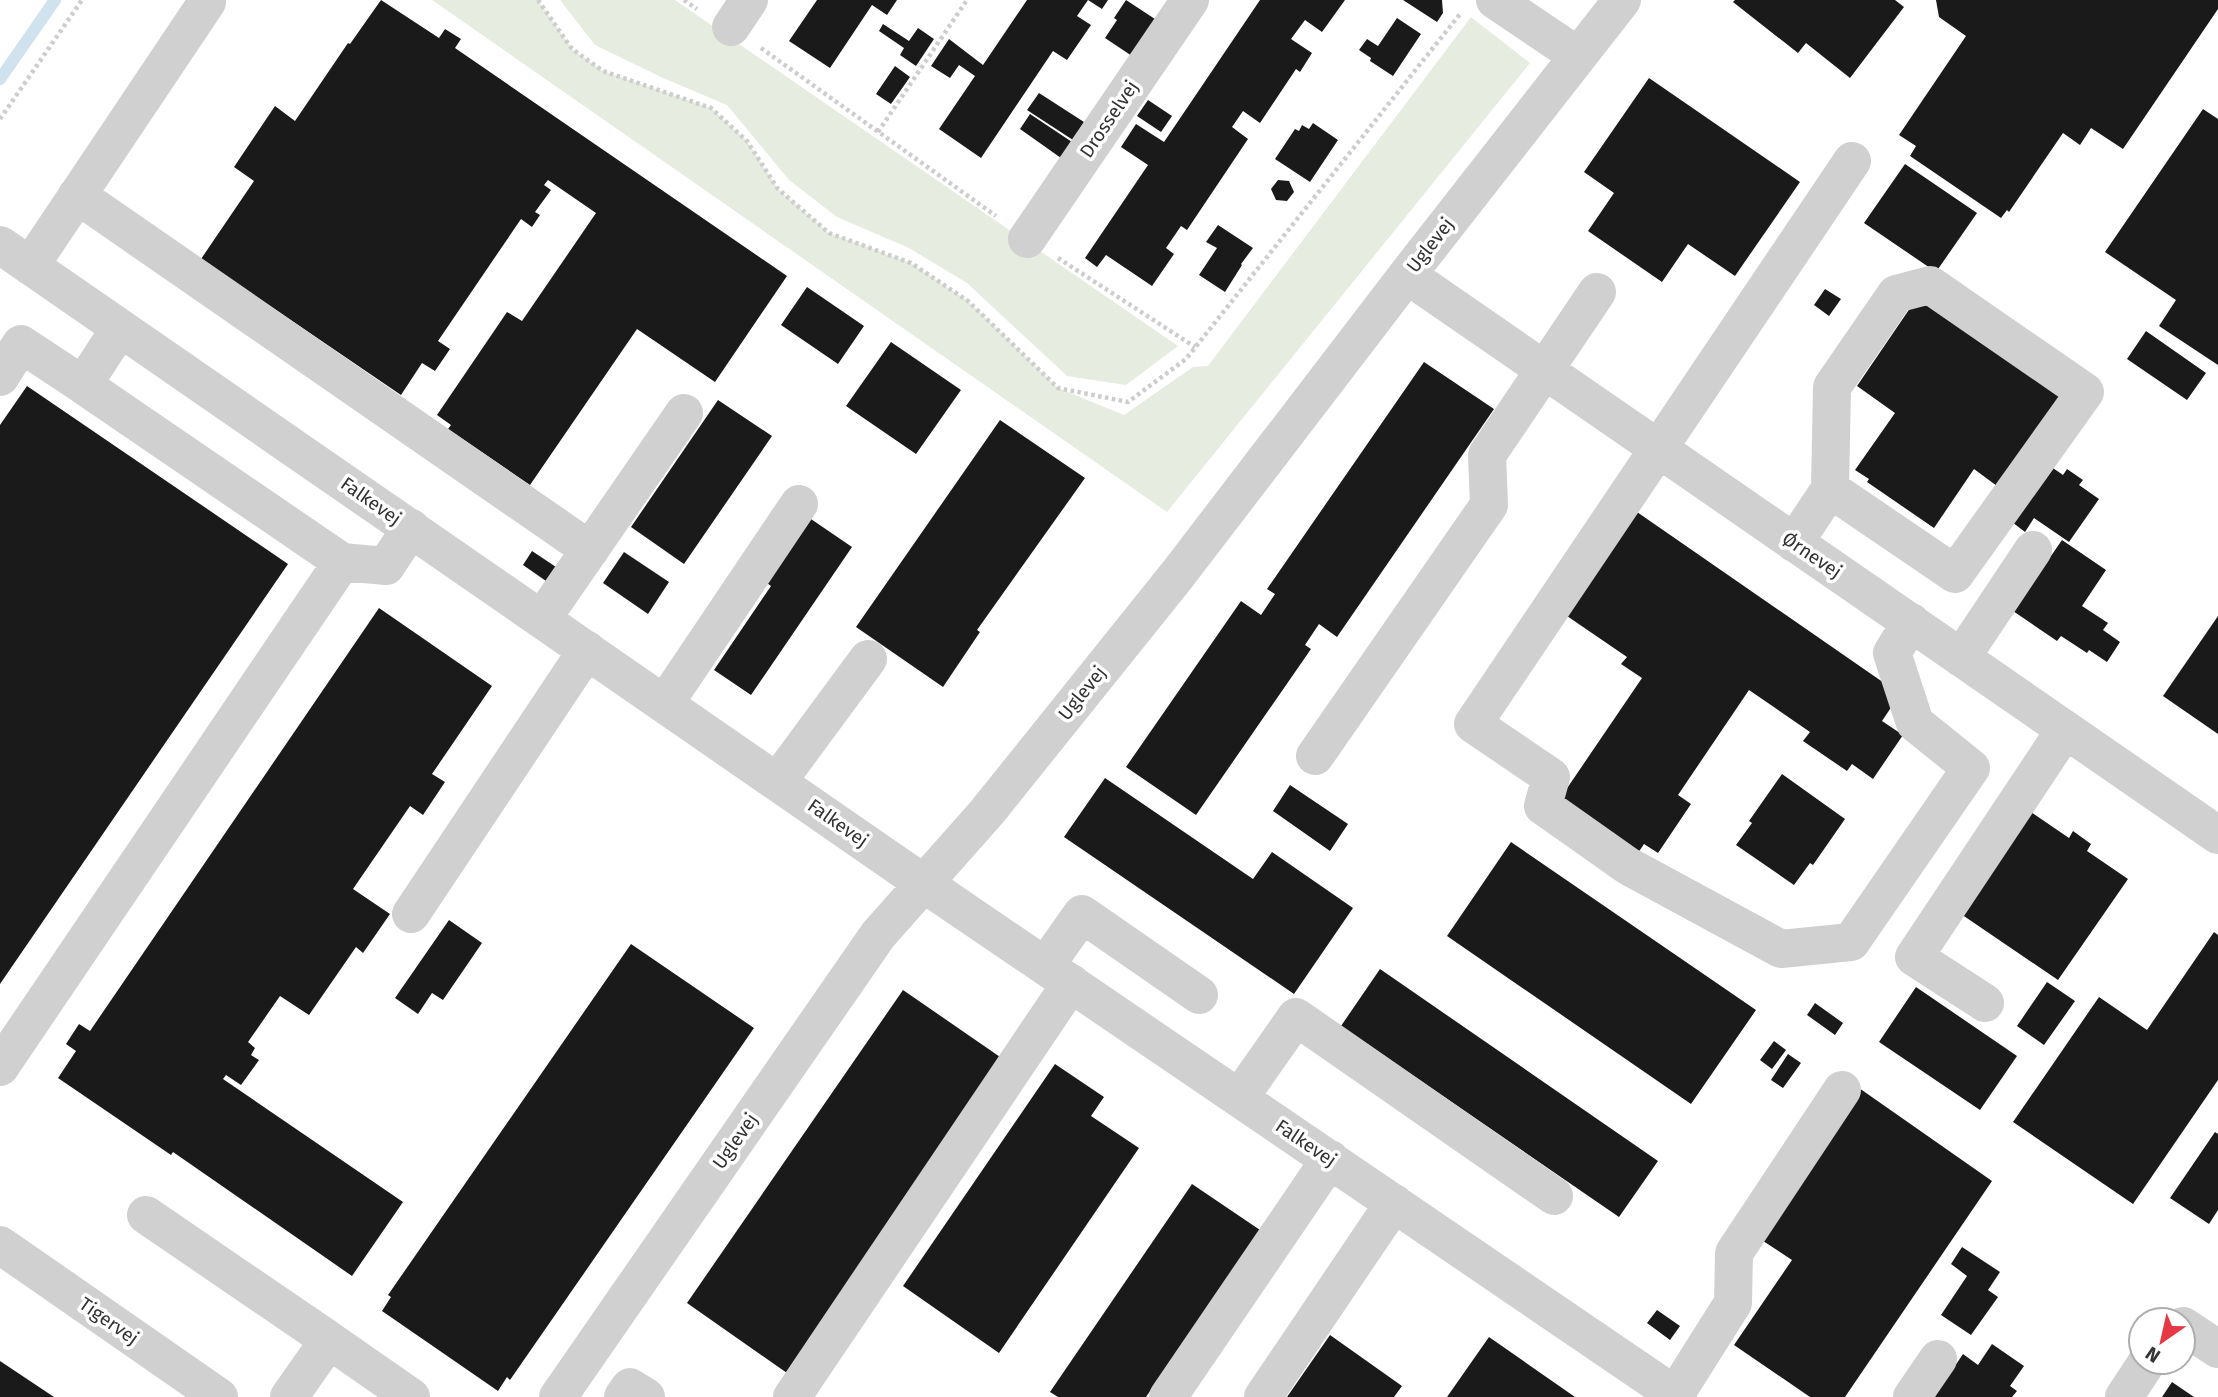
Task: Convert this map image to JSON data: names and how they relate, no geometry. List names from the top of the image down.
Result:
{
  "streets": {
    "street": [
      "Drosselvej",
      "Uglevej",
      "Falkevej",
      "Ørnevej",
      "Tigervej"
    ]
  },
  "crossings": [
    ["Uglevej", "Falkevej"],
    ["Uglevej", "Ørnevej"]
  ],
  "north": "bottom left"
}
